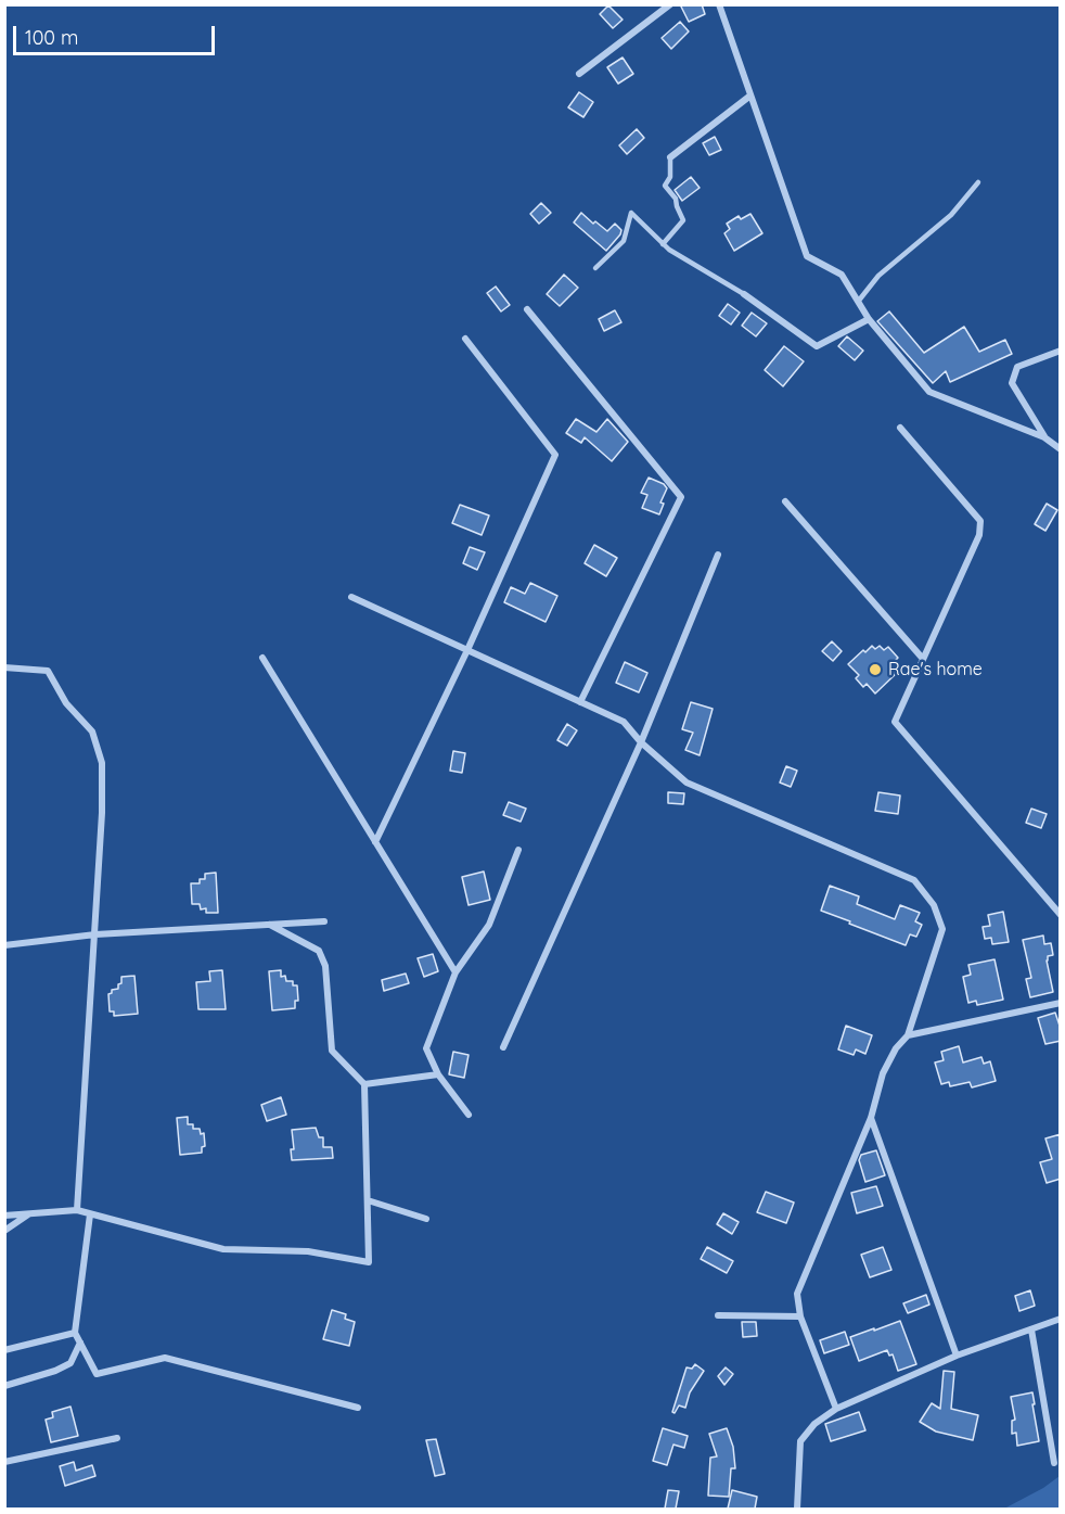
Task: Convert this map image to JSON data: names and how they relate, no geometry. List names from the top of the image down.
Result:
{
  "places": ["Rae's home"],
  "scale_bar": "100 m"
}
